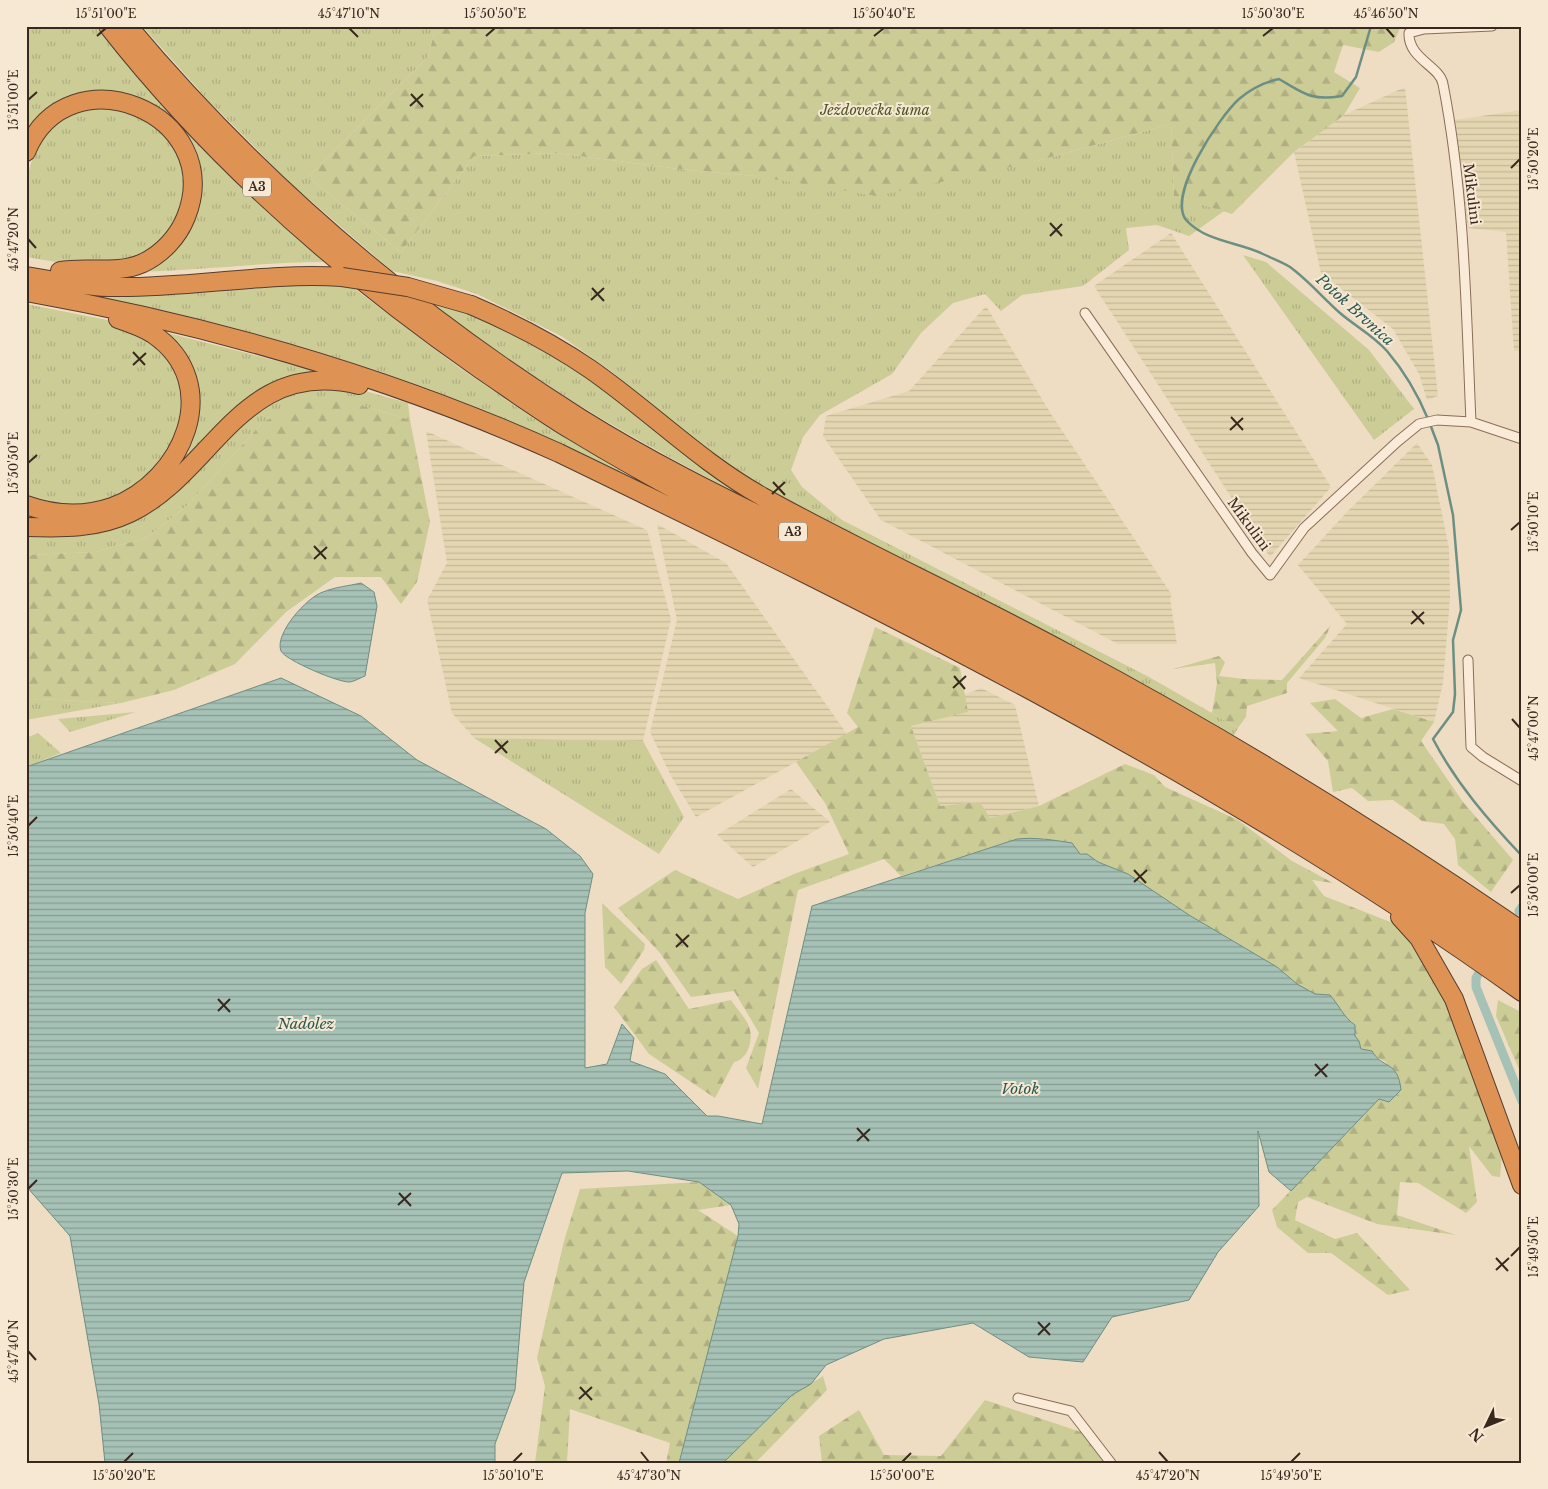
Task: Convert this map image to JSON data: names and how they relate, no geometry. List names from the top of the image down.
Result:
{
  "streets": {
    "highway": ["A3"],
    "street": ["Mikulini"]
  },
  "water": ["Potok Brvnica", "Nadolez", "Votok"],
  "parks": ["Ježdovečka šuma"],
  "north": "bottom left",
  "coordinates": [
    "15°51'00\"E",
    "45°47'10\"N",
    "15°50'50\"E",
    "15°50'40\"E",
    "15°50'30\"E",
    "45°46'50\"N",
    "15°50'20\"E",
    "45°47'20\"N",
    "15°50'10\"E",
    "45°47'00\"N",
    "15°50'00\"E",
    "15°49'50\"E",
    "45°47'40\"N",
    "45°47'30\"N"
  ]
}
